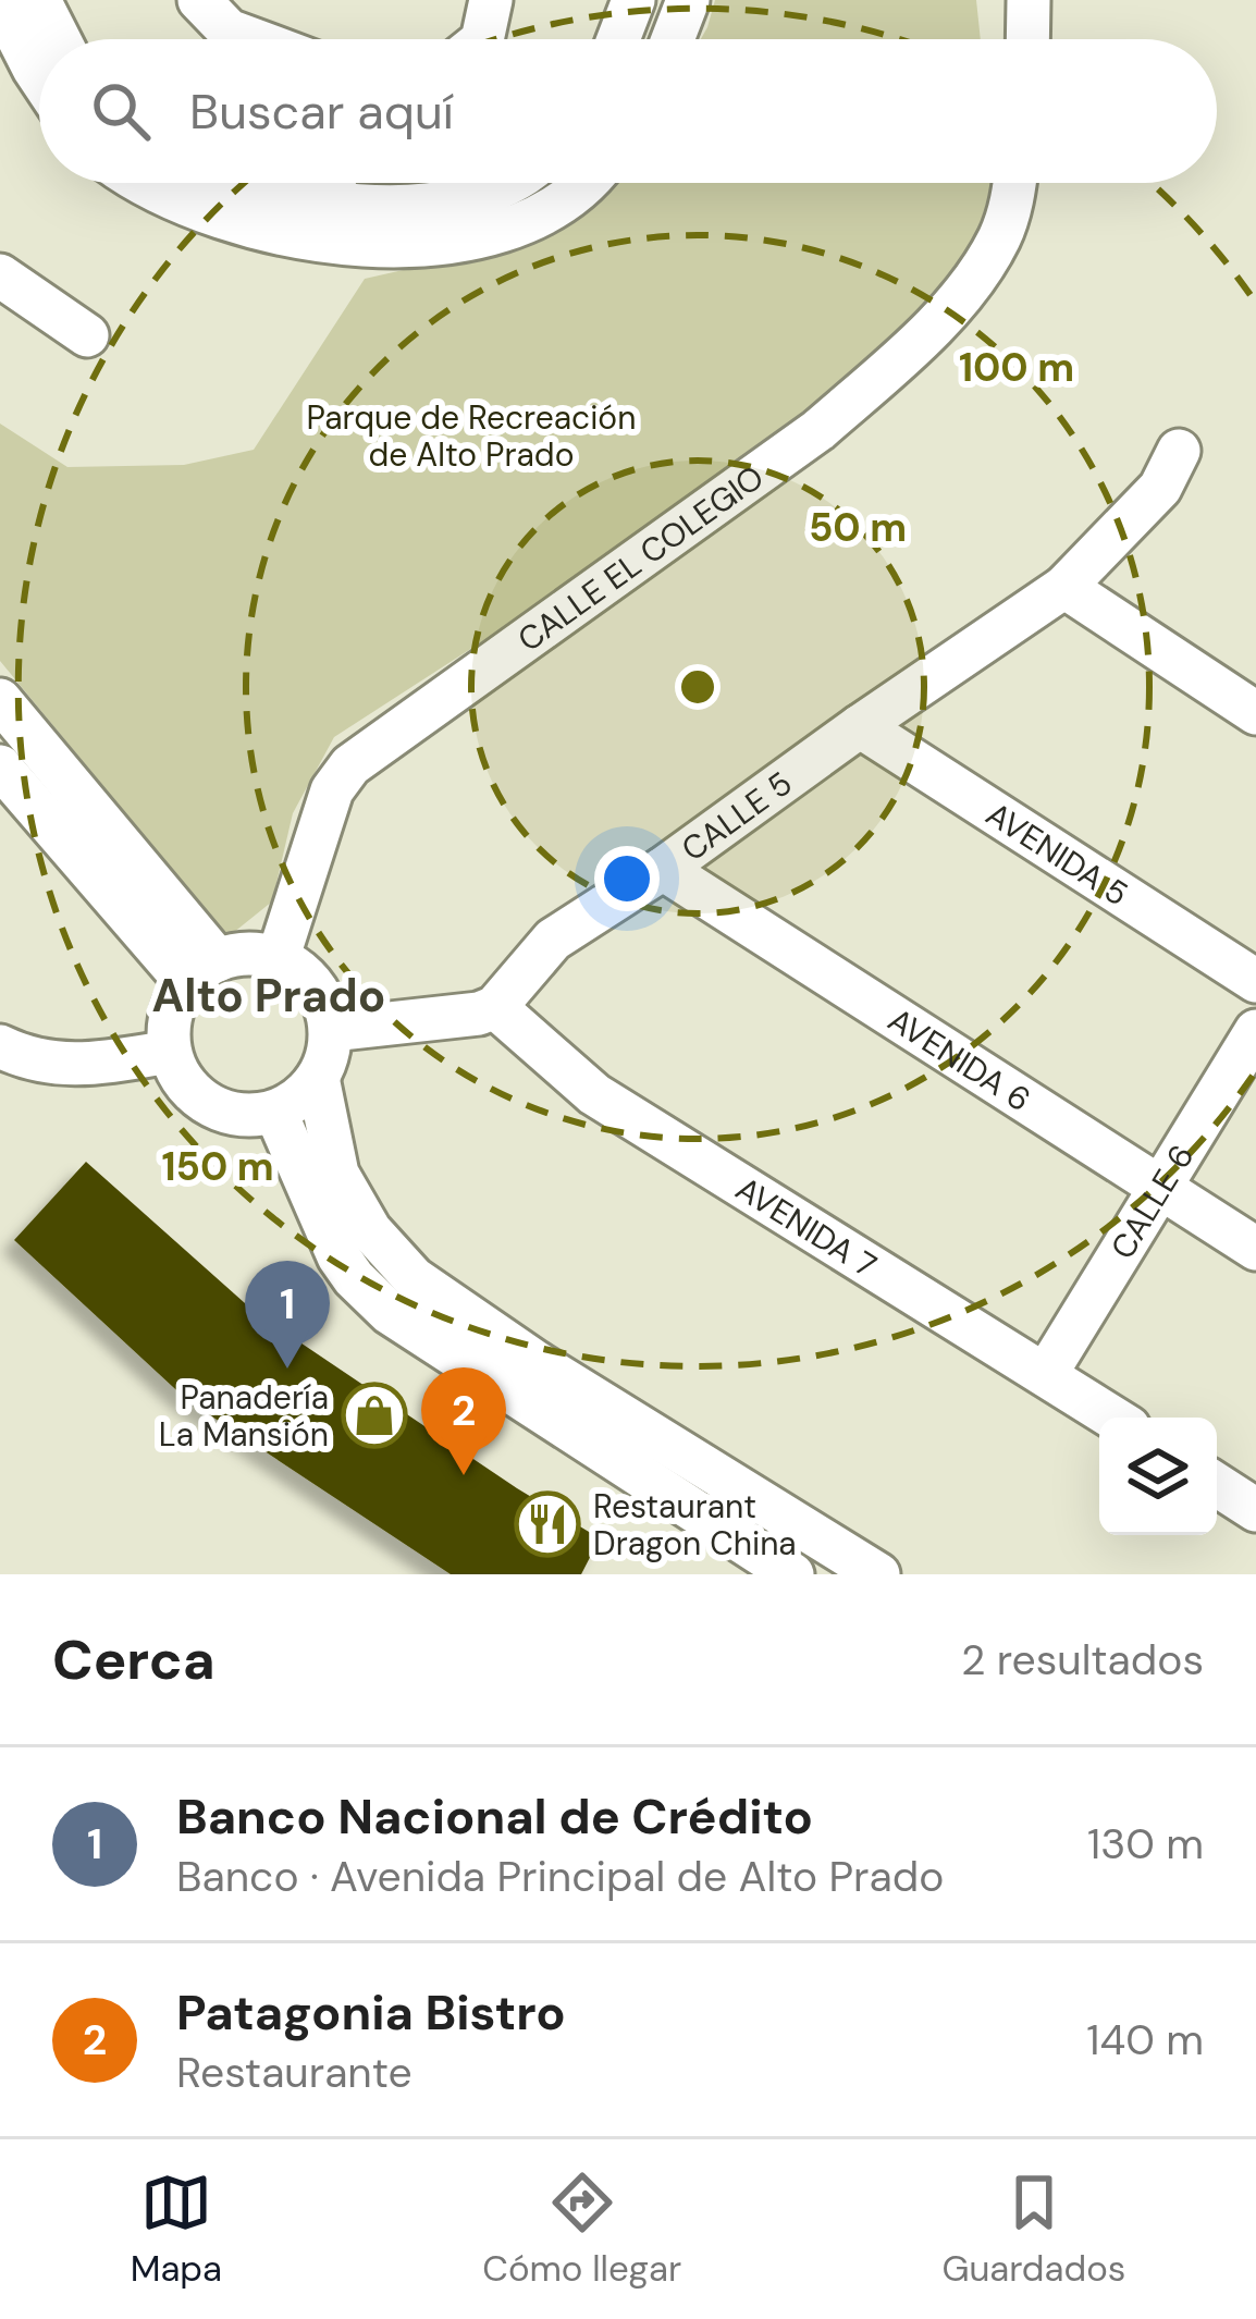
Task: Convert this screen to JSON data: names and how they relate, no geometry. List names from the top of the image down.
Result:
{
  "streets": {
    "street": [
      "CALLE EL COLEGIO",
      "CALLE 5",
      "AVENIDA 5",
      "AVENIDA 6",
      "CALLE 6",
      "AVENIDA 7"
    ]
  },
  "crossings": [
    ["CALLE 5", "AVENIDA 5"],
    ["CALLE 5", "AVENIDA 6"],
    ["CALLE 5", "AVENIDA 7"],
    ["AVENIDA 6", "CALLE 6"],
    ["CALLE 6", "AVENIDA 7"]
  ],
  "districts": ["Alto Prado"],
  "parks": ["Parque de Recreación de Alto Prado"],
  "places": {
    "shop": ["Panadería La Mansión"],
    "restaurant": ["Restaurant Dragon China"]
  },
  "page": {
    "search": "Buscar aquí",
    "pins": ["1", "2"],
    "heading": ["Cerca", "2 resultados"],
    "list": [
      {
        "mark": "1",
        "name": "Banco Nacional de Crédito",
        "note": "Banco · Avenida Principal de Alto Prado",
        "value": "130 m"
      },
      {
        "mark": "2",
        "name": "Patagonia Bistro",
        "note": "Restaurante",
        "value": "140 m"
      }
    ],
    "nav": ["Mapa", "Cómo llegar", "Guardados"]
  },
  "rings": ["100 m", "50 m", "150 m"]
}
